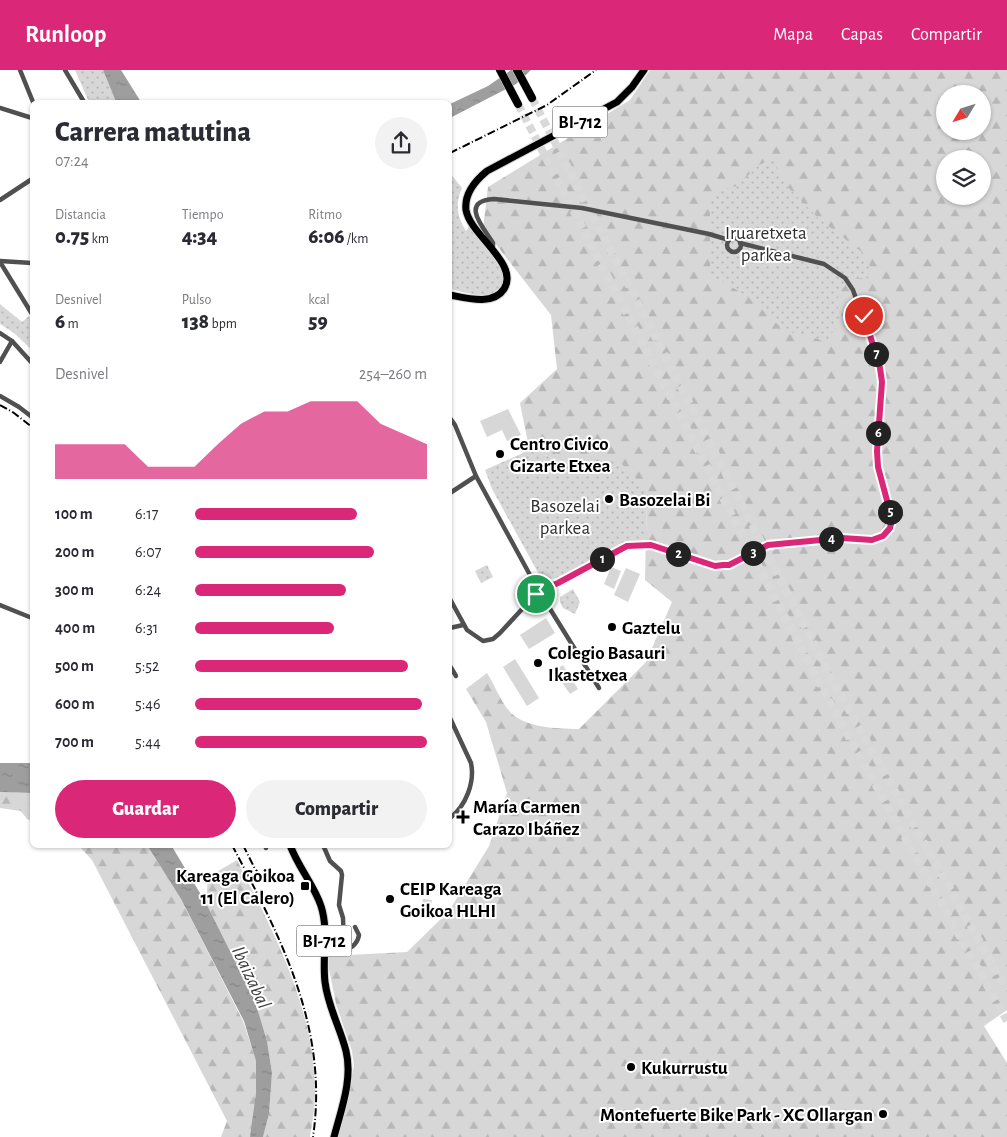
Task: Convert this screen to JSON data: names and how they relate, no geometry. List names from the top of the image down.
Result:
{
  "streets": {
    "main road": ["BI-712"]
  },
  "water": ["Ibaizabal"],
  "parks": ["Iruaretxeta parkea", "Basozelai parkea"],
  "places": {
    "other": [
      "Centro Civico Gizarte Etxea",
      "Basozelai Bi",
      "Gaztelu",
      "Colegio Basauri Ikastetxea",
      "CEIP Kareaga Goikoa HLHI",
      "Kukurrustu",
      "Montefuerte Bike Park - XC Ollargan"
    ],
    "health": ["María Carmen Carazo Ibáñez"],
    "transit": ["Kareaga Goikoa 11 (El Calero)"]
  },
  "north": "bottom left",
  "page": {
    "header": "Runloop",
    "nav": ["Mapa", "Capas", "Compartir"],
    "heading": ["Carrera matutina", "07:24"],
    "stats": [
      ["Distancia", "0.75 km"],
      ["Tiempo", "4:34"],
      ["Ritmo", "6:06 /km"],
      ["Desnivel", "6 m"],
      ["Pulso", "138 bpm"],
      ["kcal", "59"]
    ],
    "pins": [
      "7",
      "6",
      "5",
      "4",
      "3",
      "2",
      "1"
    ],
    "chart": ["Desnivel", "254–260 m"],
    "list": [
      {
        "name": "100 m",
        "note": "6:17"
      },
      {
        "name": "200 m",
        "note": "6:07"
      },
      {
        "name": "300 m",
        "note": "6:24"
      },
      {
        "name": "400 m",
        "note": "6:31"
      },
      {
        "name": "500 m",
        "note": "5:52"
      },
      {
        "name": "600 m",
        "note": "5:46"
      },
      {
        "name": "700 m",
        "note": "5:44"
      }
    ],
    "buttons": ["Guardar", "Compartir"]
  }
}
